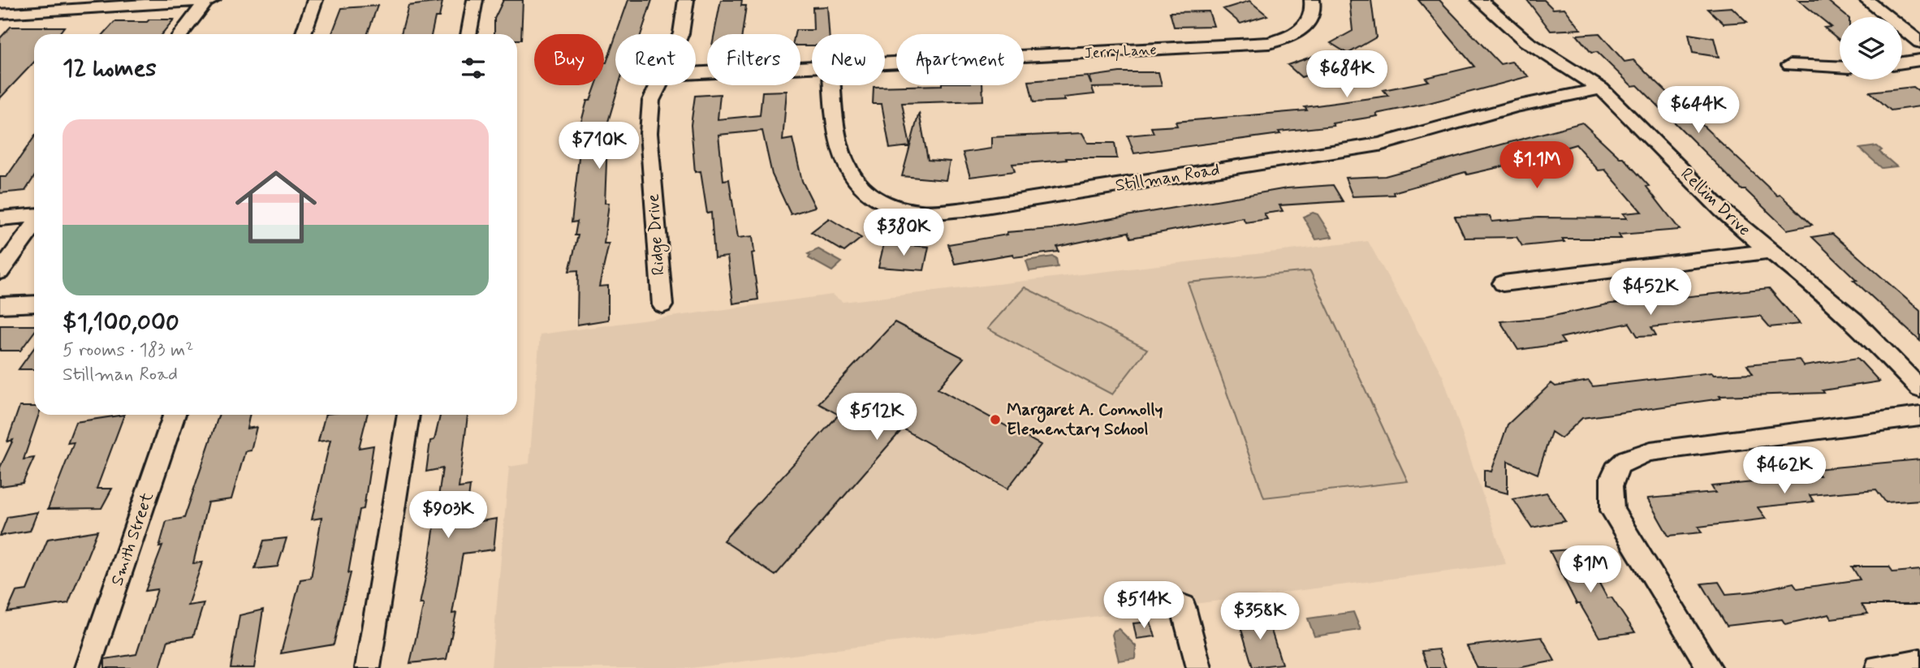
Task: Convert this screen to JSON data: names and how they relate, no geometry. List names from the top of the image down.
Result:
{
  "streets": {
    "street": [
      "Jerry Lane",
      "Stillman Road",
      "Rellim Drive",
      "Ridge Drive",
      "Smith Street"
    ]
  },
  "crossings": [
    ["Stillman Road", "Rellim Drive"]
  ],
  "places": ["Margaret A. Connolly Elementary School"],
  "page": {
    "chip": [
      "Buy",
      "Rent",
      "Filters",
      "New",
      "Apartment"
    ],
    "heading": "12 homes",
    "price": [
      "$684K",
      "$644K",
      "$710K",
      "$1.1M",
      "$380K",
      "$452K",
      "$512K",
      "$462K",
      "$903K",
      "$1M",
      "$514K",
      "$358K"
    ],
    "list": [
      {
        "name": "$1,100,000",
        "note": "5 rooms · 183 m² · Stillman Road"
      }
    ]
  }
}
